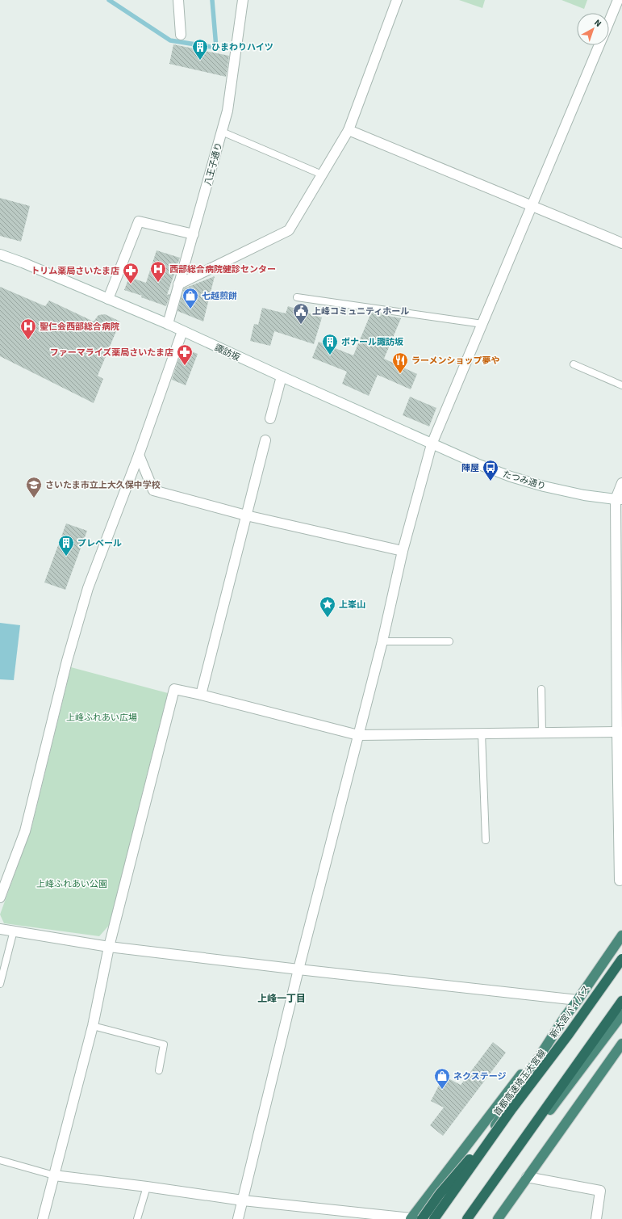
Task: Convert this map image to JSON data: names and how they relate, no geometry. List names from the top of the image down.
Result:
{
  "streets": {
    "highway": ["新大宮バイパス", "首都高速埼玉大宮線"],
    "street": ["八王子通り", "諏訪坂", "たつみ通り"]
  },
  "crossings": [
    ["八王子通り", "諏訪坂"],
    ["諏訪坂", "たつみ通り"],
    ["新大宮バイパス", "首都高速埼玉大宮線"]
  ],
  "districts": ["上峰一丁目"],
  "parks": ["上峰ふれあい広場", "上峰ふれあい公園"],
  "places": {
    "building": ["ひまわりハイツ", "ボナール諏訪坂", "プレベール"],
    "hospital": ["西部総合病院健診センター", "聖仁会西部総合病院"],
    "pharmacy": ["トリム薬局さいたま店", "ファーマライズ薬局さいたま店"],
    "shop": ["七越煎餅", "ネクステージ"],
    "public building": ["上峰コミュニティホール"],
    "restaurant": ["ラーメンショップ夢や"],
    "bus stop": ["陣屋"],
    "school or university": ["さいたま市立上大久保中学校"],
    "place": ["上峯山"]
  },
  "north": "top right"
}
